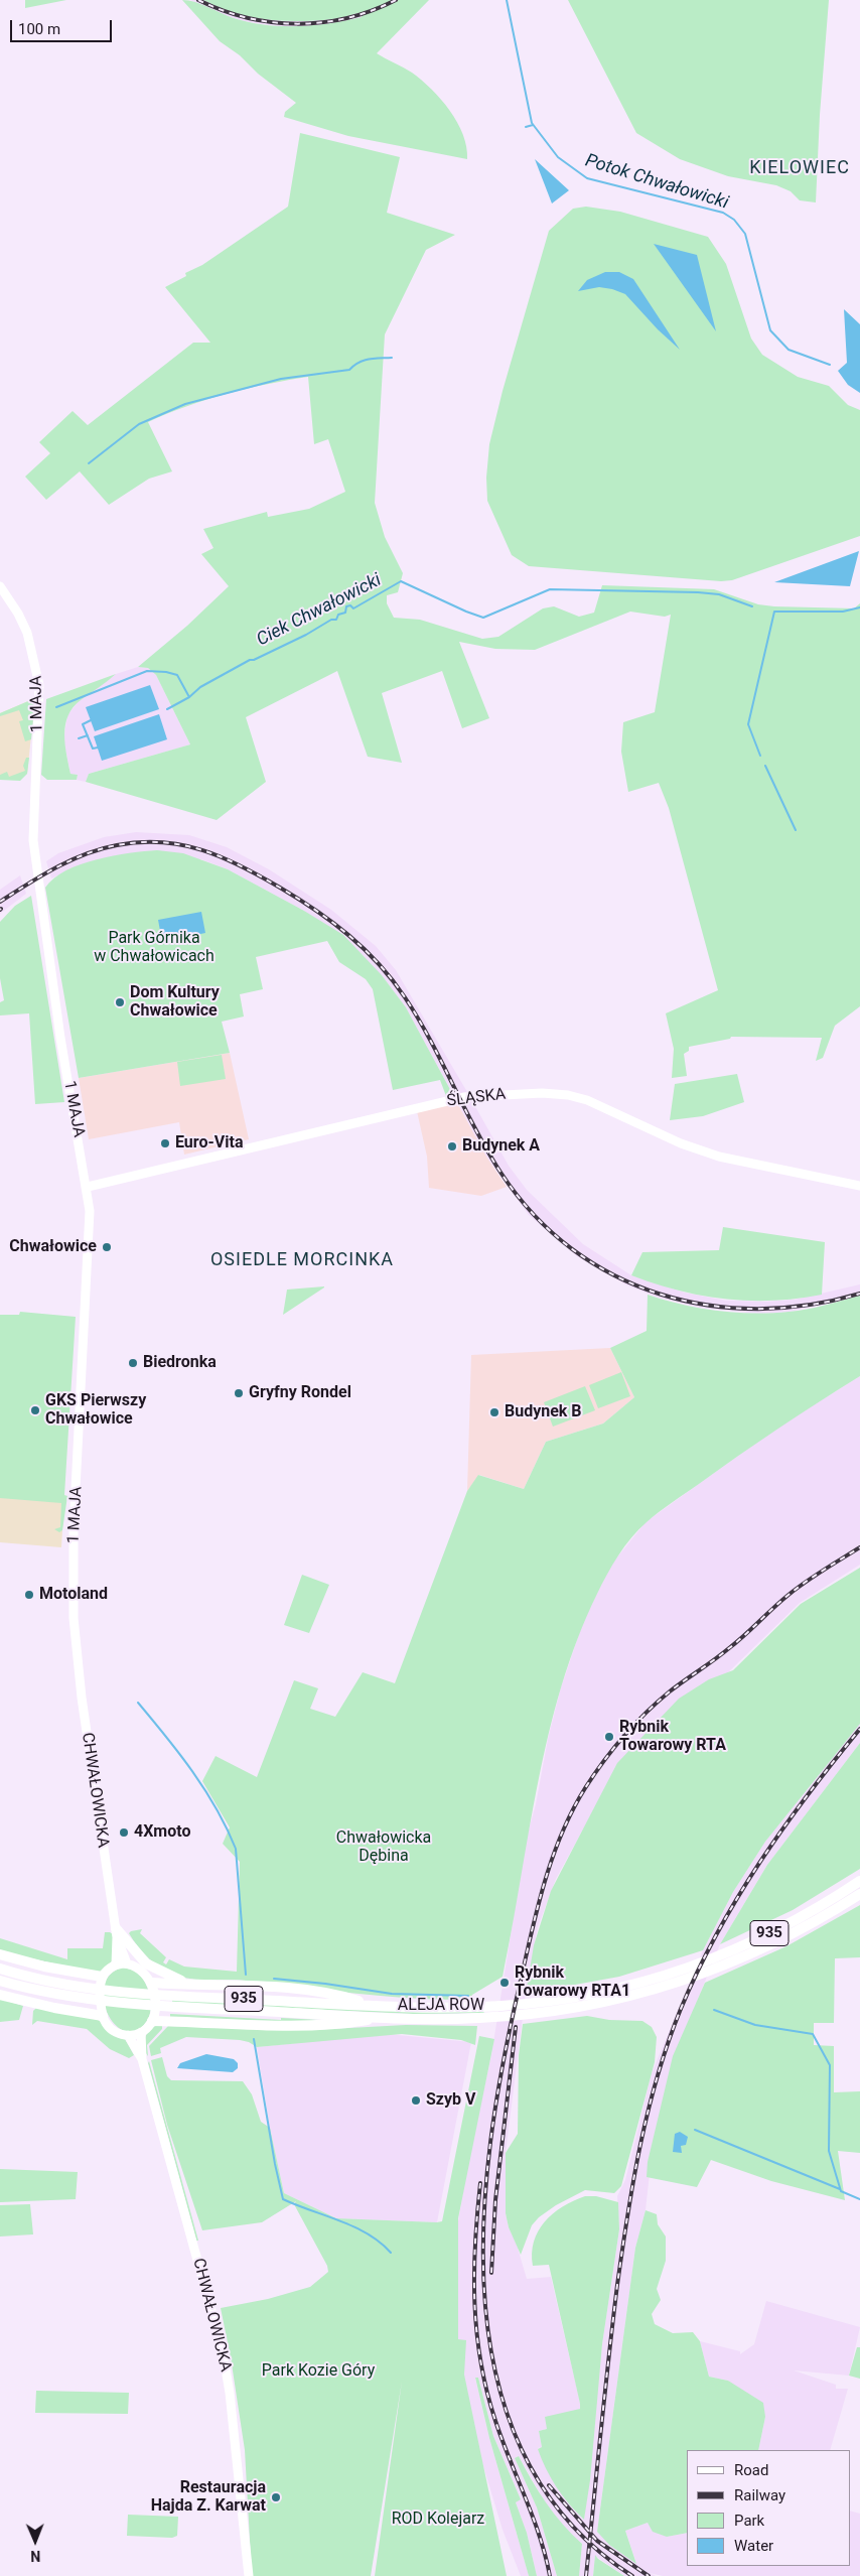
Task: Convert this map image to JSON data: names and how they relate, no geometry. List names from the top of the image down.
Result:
{
  "streets": {
    "main road": [
      "1 MAJA",
      "ŚLĄSKA",
      "CHWAŁOWICKA",
      "935",
      "ALEJA ROW"
    ]
  },
  "crossings": [
    ["1 MAJA", "ŚLĄSKA"],
    ["1 MAJA", "CHWAŁOWICKA"]
  ],
  "districts": ["KIELOWIEC", "OSIEDLE MORCINKA"],
  "water": ["Potok Chwałowicki", "Ciek Chwałowicki"],
  "parks": [
    "Park Górnika w Chwałowicach",
    "Chwałowicka Dębina",
    "Park Kozie Góry",
    "ROD Kolejarz"
  ],
  "places": [
    "Dom Kultury Chwałowice",
    "Euro-Vita",
    "Budynek A",
    "Chwałowice",
    "Biedronka",
    "Gryfny Rondel",
    "GKS Pierwszy Chwałowice",
    "Budynek B",
    "Motoland",
    "Rybnik Towarowy RTA",
    "4Xmoto",
    "Rybnik Towarowy RTA1",
    "Szyb V",
    "Restauracja Hajda Z. Karwat"
  ],
  "legend": [
    "Road",
    "Railway",
    "Park",
    "Water"
  ],
  "scale_bar": "100 m",
  "north": "bottom"
}
